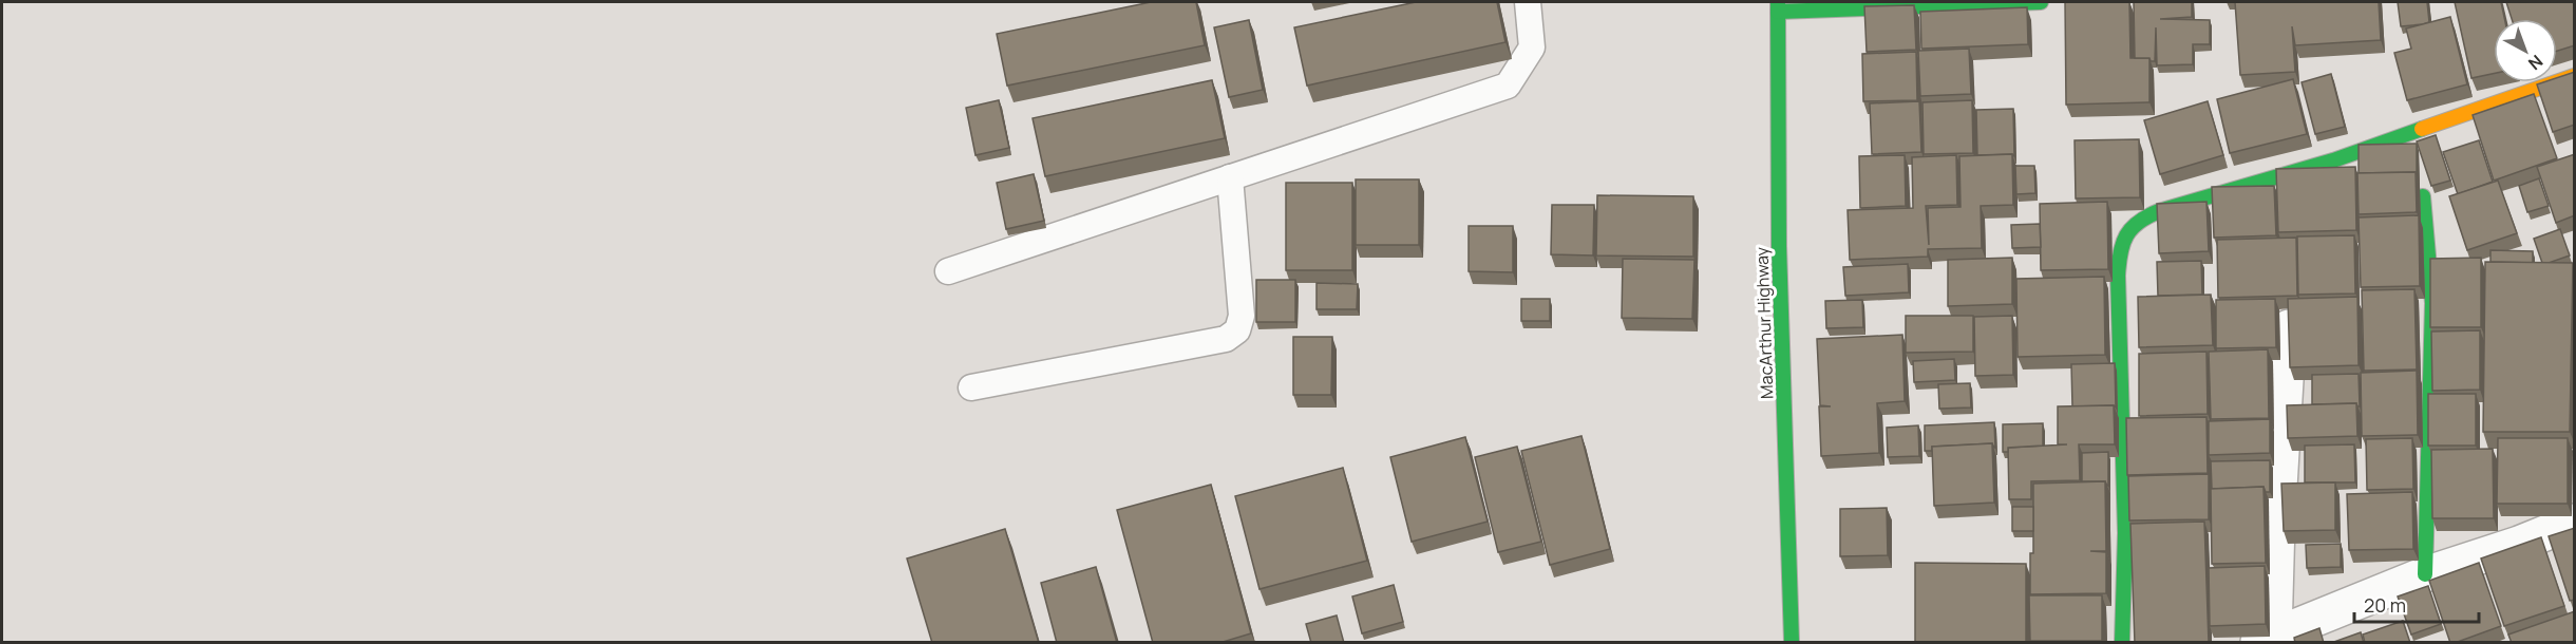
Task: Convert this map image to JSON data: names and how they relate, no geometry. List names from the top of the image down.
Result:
{
  "streets": {
    "main road": ["MacArthur Highway"]
  },
  "scale_bar": "20 m",
  "north": "bottom right"
}
